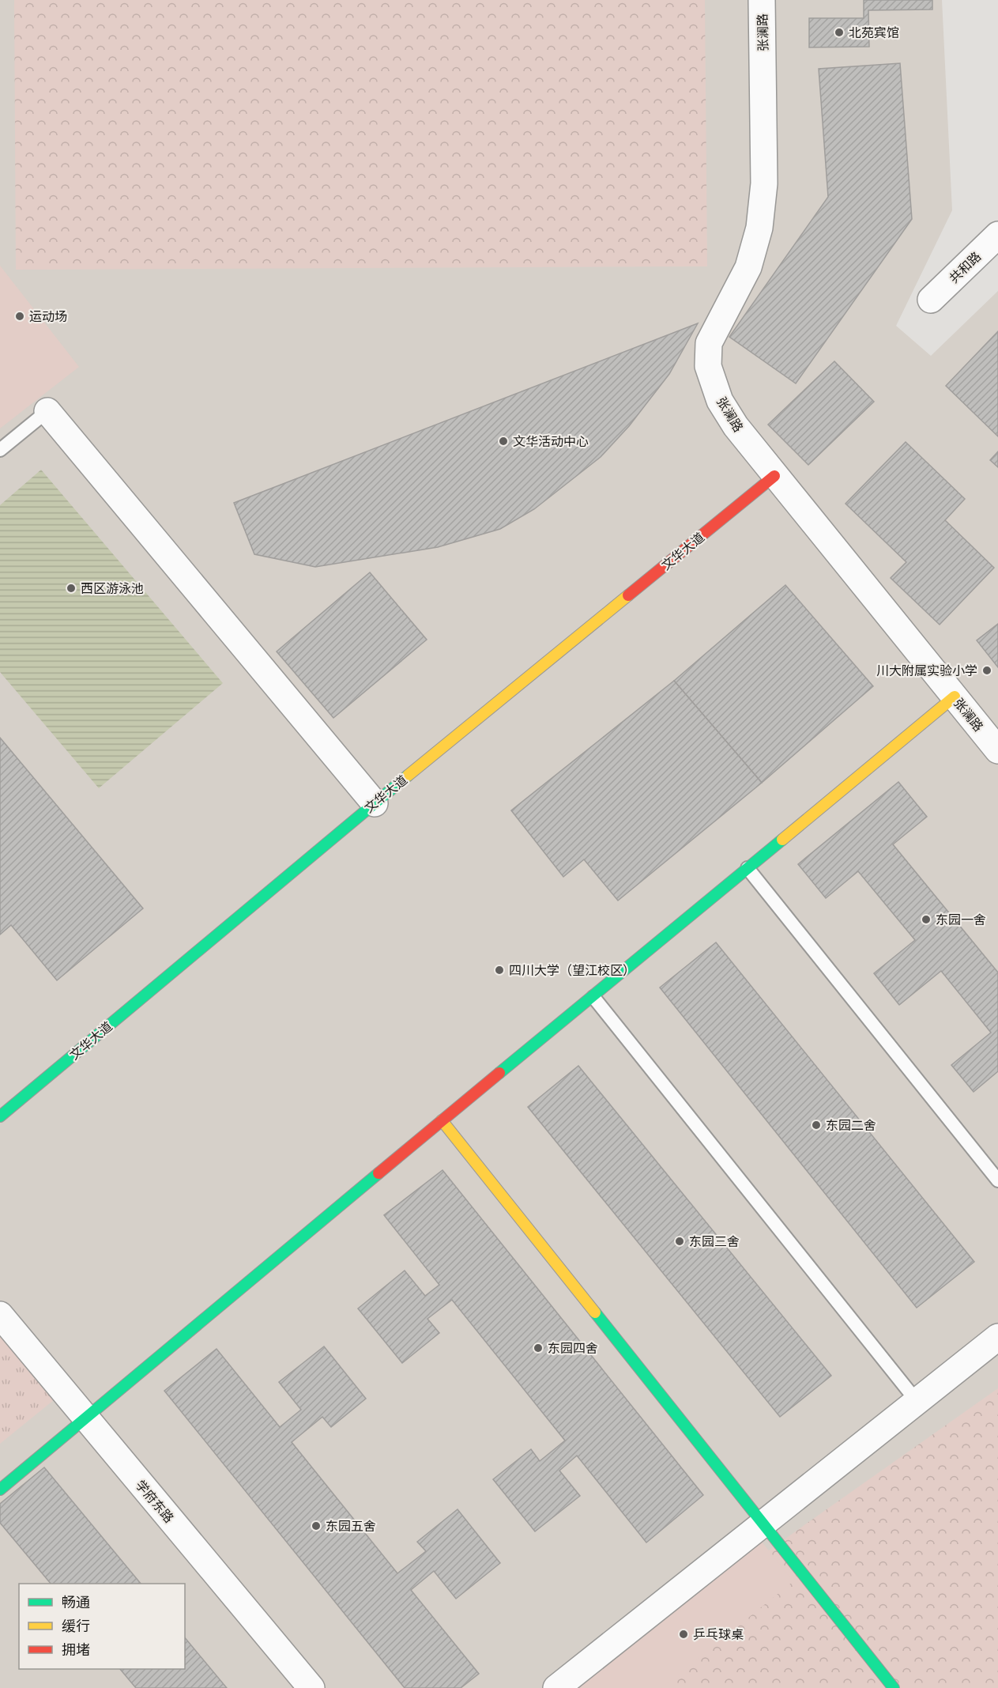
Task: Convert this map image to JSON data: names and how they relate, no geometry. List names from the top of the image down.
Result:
{
  "streets": {
    "street": [
      "张澜路",
      "共和路",
      "文华大道",
      "学府东路"
    ]
  },
  "crossings": [
    ["张澜路", "文华大道"]
  ],
  "places": [
    "北苑宾馆",
    "运动场",
    "文华活动中心",
    "西区游泳池",
    "川大附属实验小学",
    "东园一舍",
    "四川大学（望江校区）",
    "东园二舍",
    "东园三舍",
    "东园四舍",
    "东园五舍",
    "乒乓球桌"
  ],
  "legend": ["畅通", "缓行", "拥堵"]
}
